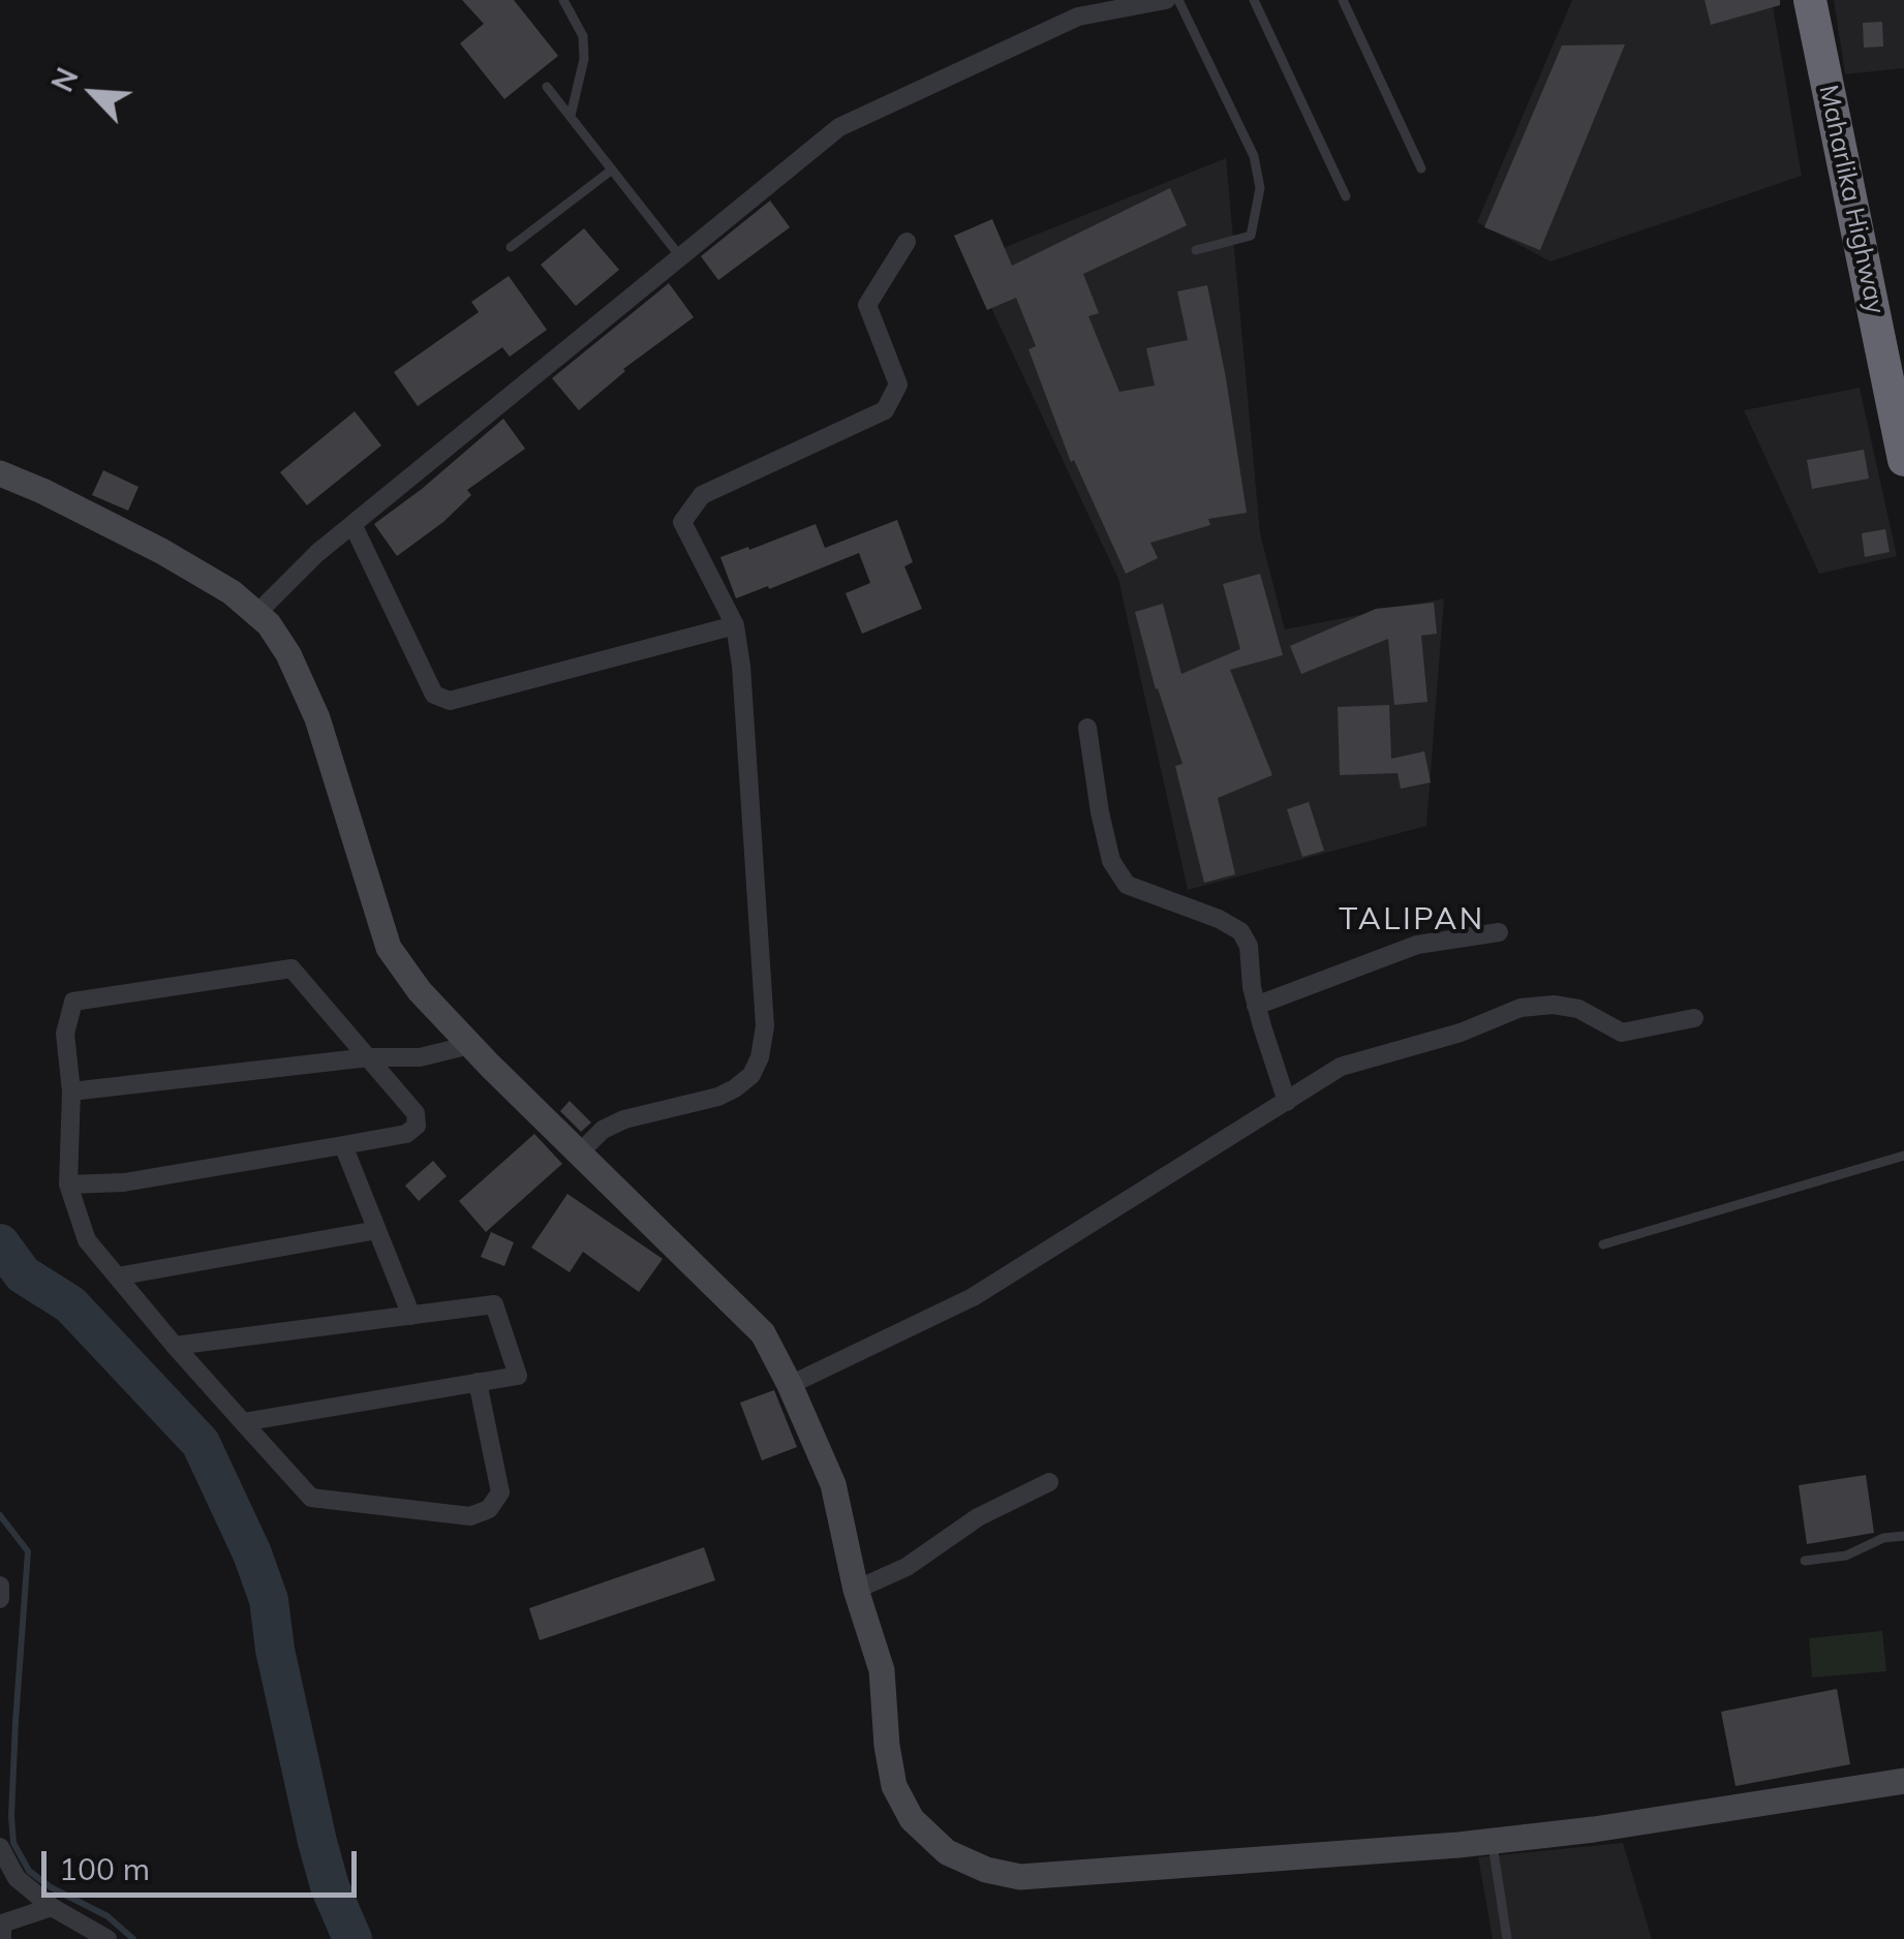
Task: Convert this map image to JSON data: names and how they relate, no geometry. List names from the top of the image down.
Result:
{
  "streets": {
    "highway": ["Maharlika Highway"]
  },
  "districts": ["TALIPAN"],
  "scale_bar": "100 m",
  "north": "top left"
}
